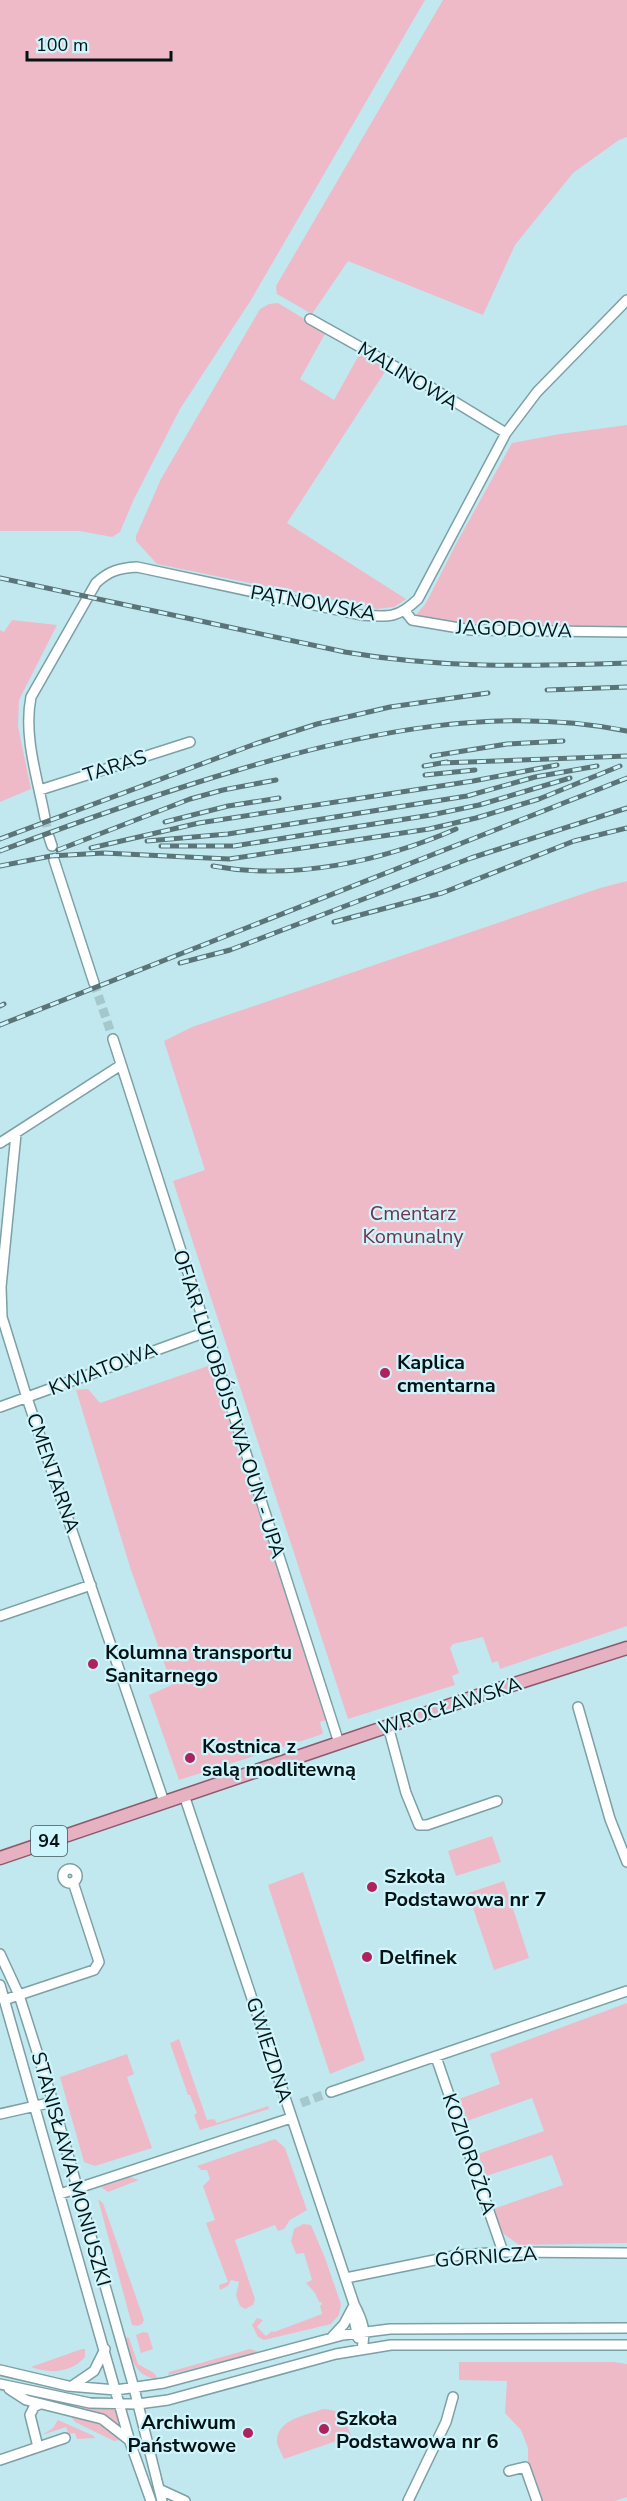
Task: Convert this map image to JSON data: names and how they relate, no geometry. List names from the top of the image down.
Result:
{
  "streets": {
    "main road": ["WROCŁAWSKA", "94"],
    "street": [
      "MALINOWA",
      "PĄTNOWSKA",
      "JAGODOWA",
      "TARAS",
      "KWIATOWA",
      "OFIAR LUDOBÓJSTWA OUN - UPA",
      "CMENTARNA",
      "GWIEZDNA",
      "KOZIOROŻCA",
      "STANISŁAWA MONIUSZKI",
      "GÓRNICZA"
    ]
  },
  "crossings": [
    ["MALINOWA", "PĄTNOWSKA"],
    ["PĄTNOWSKA", "JAGODOWA"],
    ["PĄTNOWSKA", "TARAS"],
    ["KWIATOWA", "OFIAR LUDOBÓJSTWA OUN - UPA"],
    ["KWIATOWA", "CMENTARNA"],
    ["OFIAR LUDOBÓJSTWA OUN - UPA", "WROCŁAWSKA"],
    ["CMENTARNA", "WROCŁAWSKA"],
    ["WROCŁAWSKA", "GWIEZDNA"],
    ["GWIEZDNA", "GÓRNICZA"],
    ["KOZIOROŻCA", "GÓRNICZA"]
  ],
  "parks": ["Cmentarz Komunalny"],
  "places": [
    "Kaplica cmentarna",
    "Kolumna transportu Sanitarnego",
    "Kostnica z salą modlitewną",
    "Szkoła Podstawowa nr 7",
    "Delfinek",
    "Szkoła Podstawowa nr 6",
    "Archiwum Państwowe"
  ],
  "scale_bar": "100 m"
}
